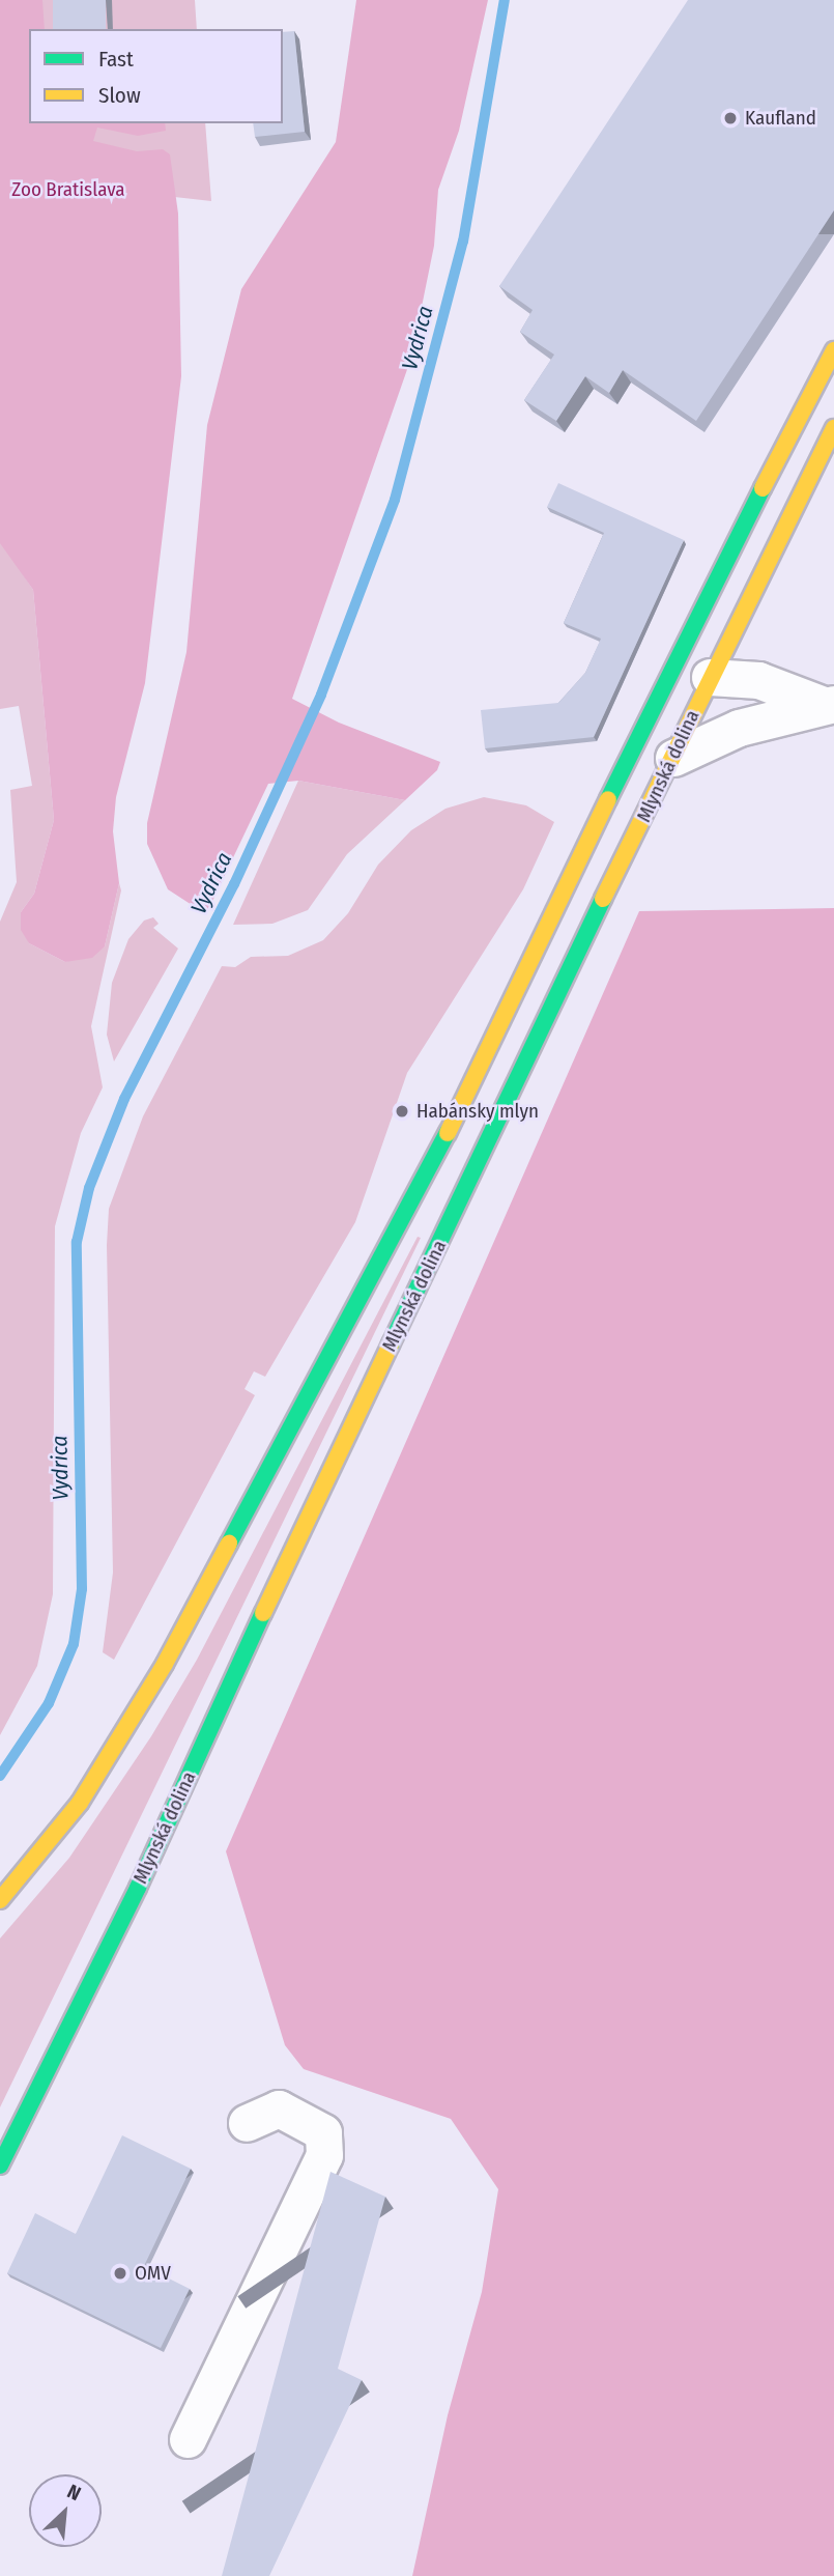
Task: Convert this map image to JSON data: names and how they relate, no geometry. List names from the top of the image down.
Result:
{
  "streets": {
    "main road": ["Mlynská dolina"]
  },
  "water": ["Vydrica"],
  "parks": ["Zoo Bratislava"],
  "places": ["Kaufland", "Habánsky mlyn", "OMV"],
  "legend": ["Fast", "Slow"],
  "north": "top right"
}
